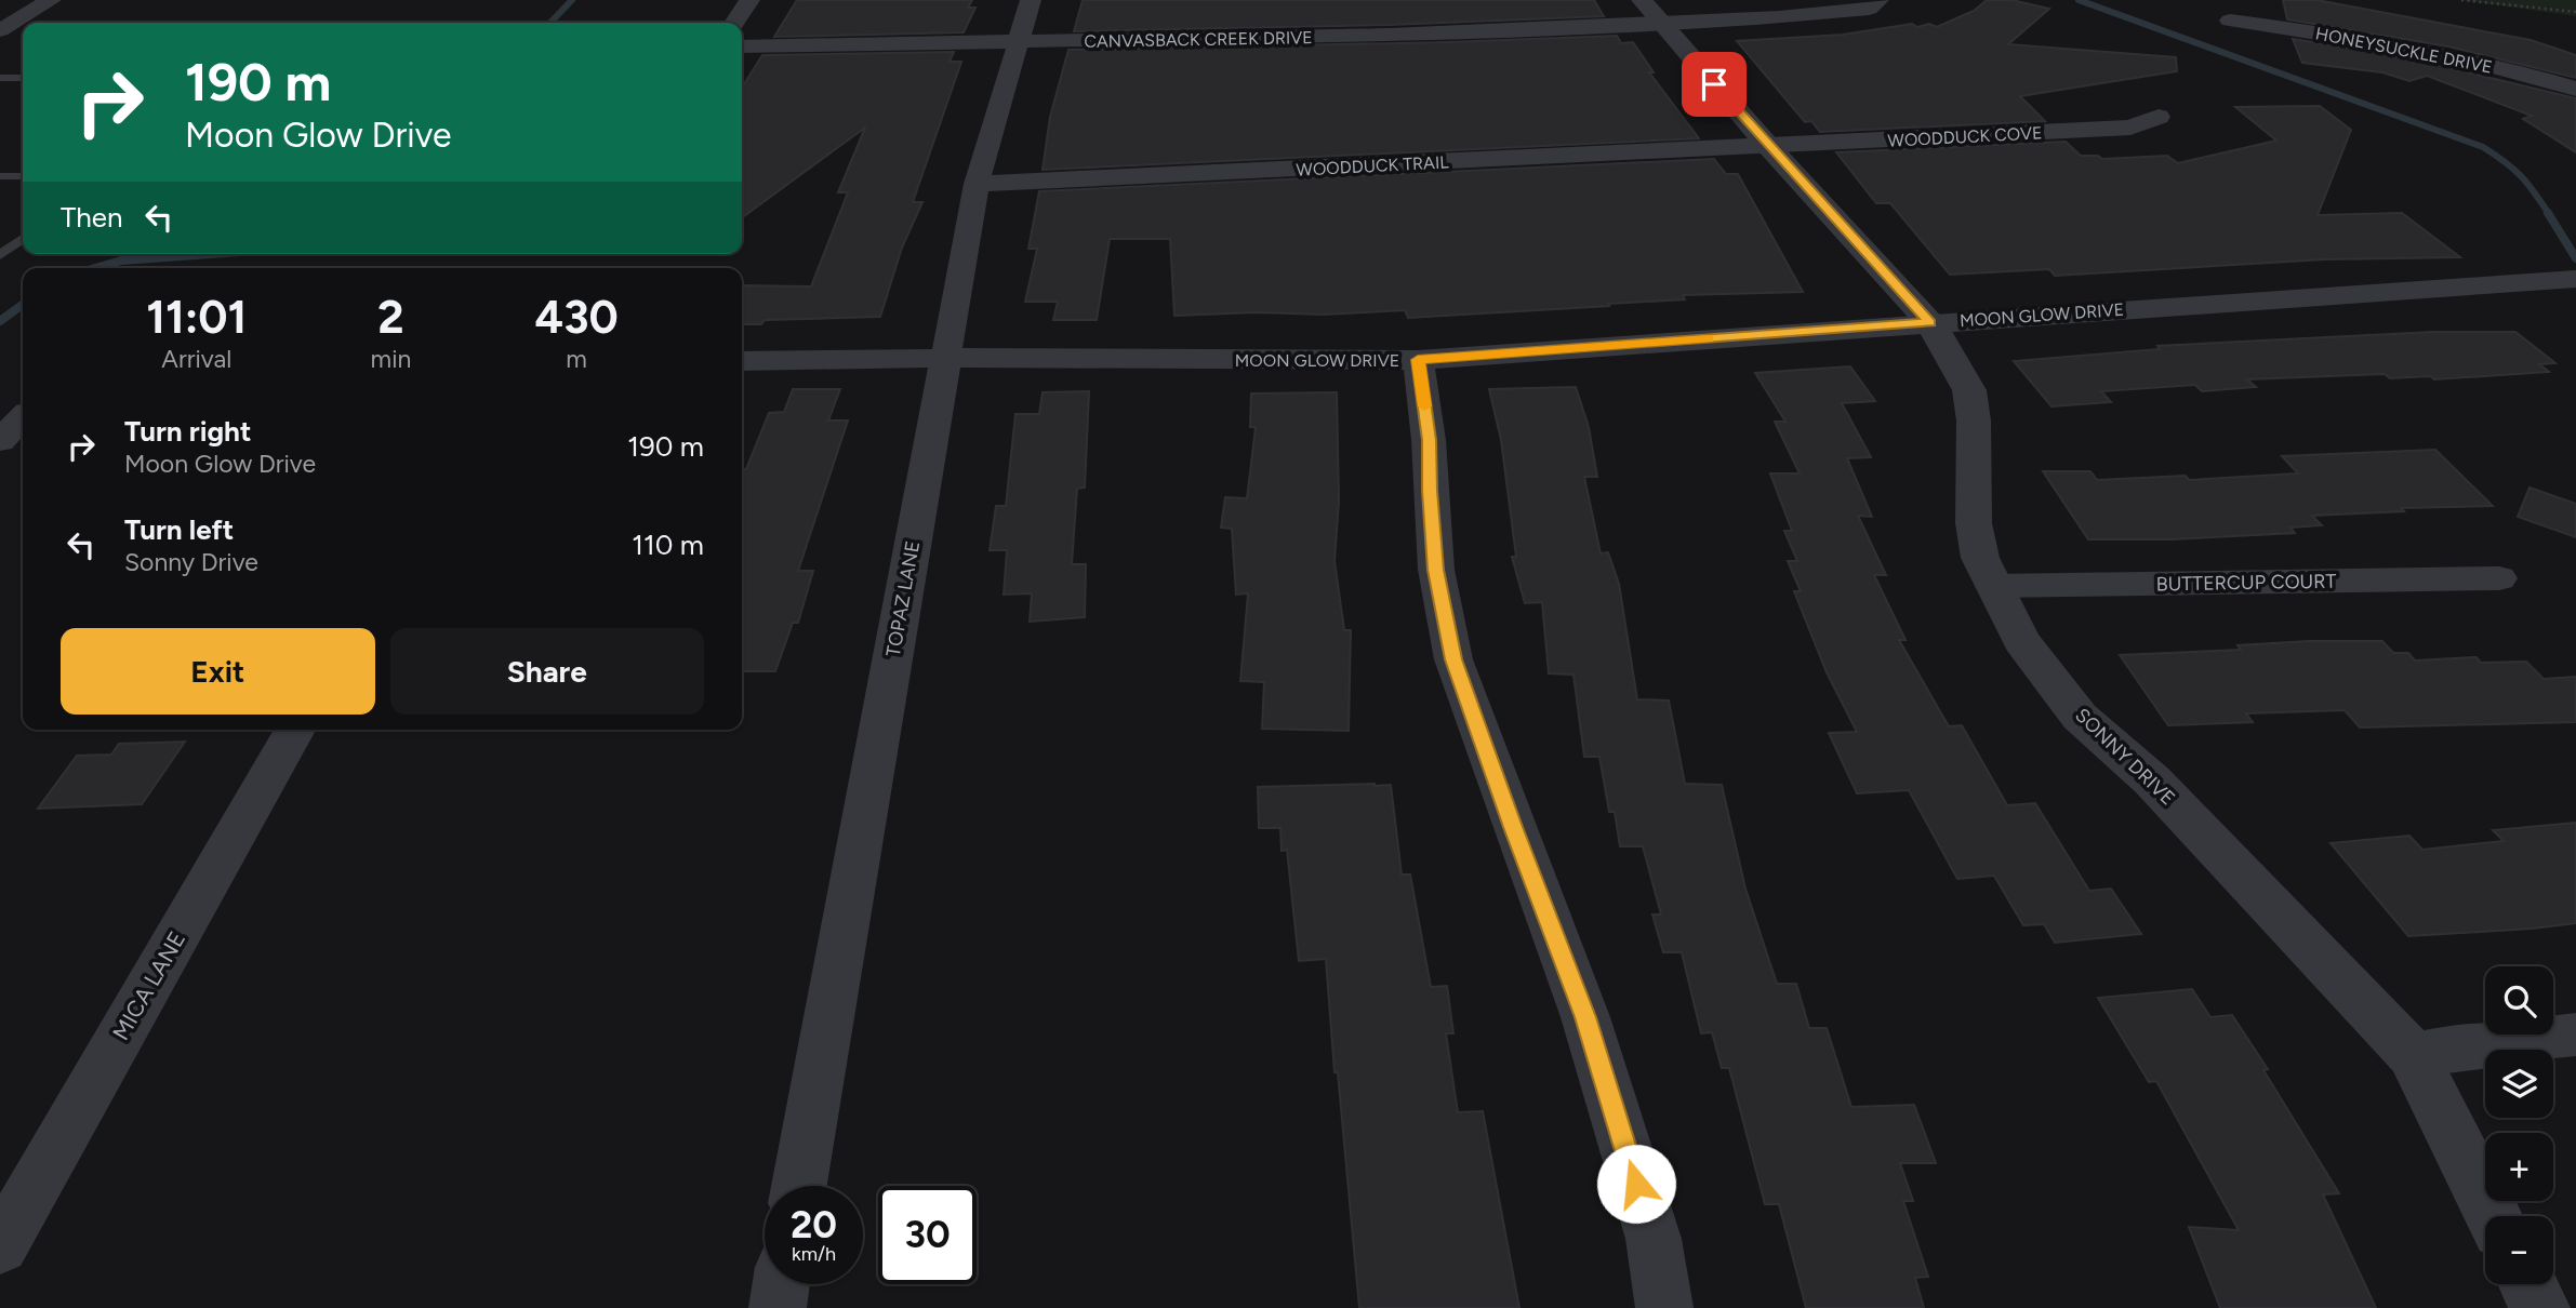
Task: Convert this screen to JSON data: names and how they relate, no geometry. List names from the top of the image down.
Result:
{
  "streets": {
    "street": [
      "CANVASBACK CREEK DRIVE",
      "HONEYSUCKLE DRIVE",
      "WOODDUCK COVE",
      "WOODDUCK TRAIL",
      "MOON GLOW DRIVE",
      "BUTTERCUP COURT",
      "TOPAZ LANE",
      "SONNY DRIVE",
      "MICA LANE"
    ]
  },
  "crossings": [
    ["CANVASBACK CREEK DRIVE", "TOPAZ LANE"],
    ["CANVASBACK CREEK DRIVE", "SONNY DRIVE"],
    ["WOODDUCK COVE", "WOODDUCK TRAIL"],
    ["WOODDUCK COVE", "SONNY DRIVE"],
    ["WOODDUCK TRAIL", "TOPAZ LANE"],
    ["WOODDUCK TRAIL", "SONNY DRIVE"],
    ["MOON GLOW DRIVE", "TOPAZ LANE"],
    ["MOON GLOW DRIVE", "SONNY DRIVE"],
    ["BUTTERCUP COURT", "SONNY DRIVE"]
  ],
  "page": {
    "turn": ["190 m", "Moon Glow Drive"],
    "then": "Then",
    "eta": [
      "11:01",
      "Arrival",
      "2",
      "min",
      "430",
      "m"
    ],
    "list": [
      {
        "name": "Turn right",
        "note": "Moon Glow Drive",
        "value": "190 m"
      },
      {
        "name": "Turn left",
        "note": "Sonny Drive",
        "value": "110 m"
      }
    ],
    "buttons": ["Exit", "Share"],
    "map_buttons": ["+", "−"],
    "speed": "20 km/h",
    "limit": "30"
  }
}
